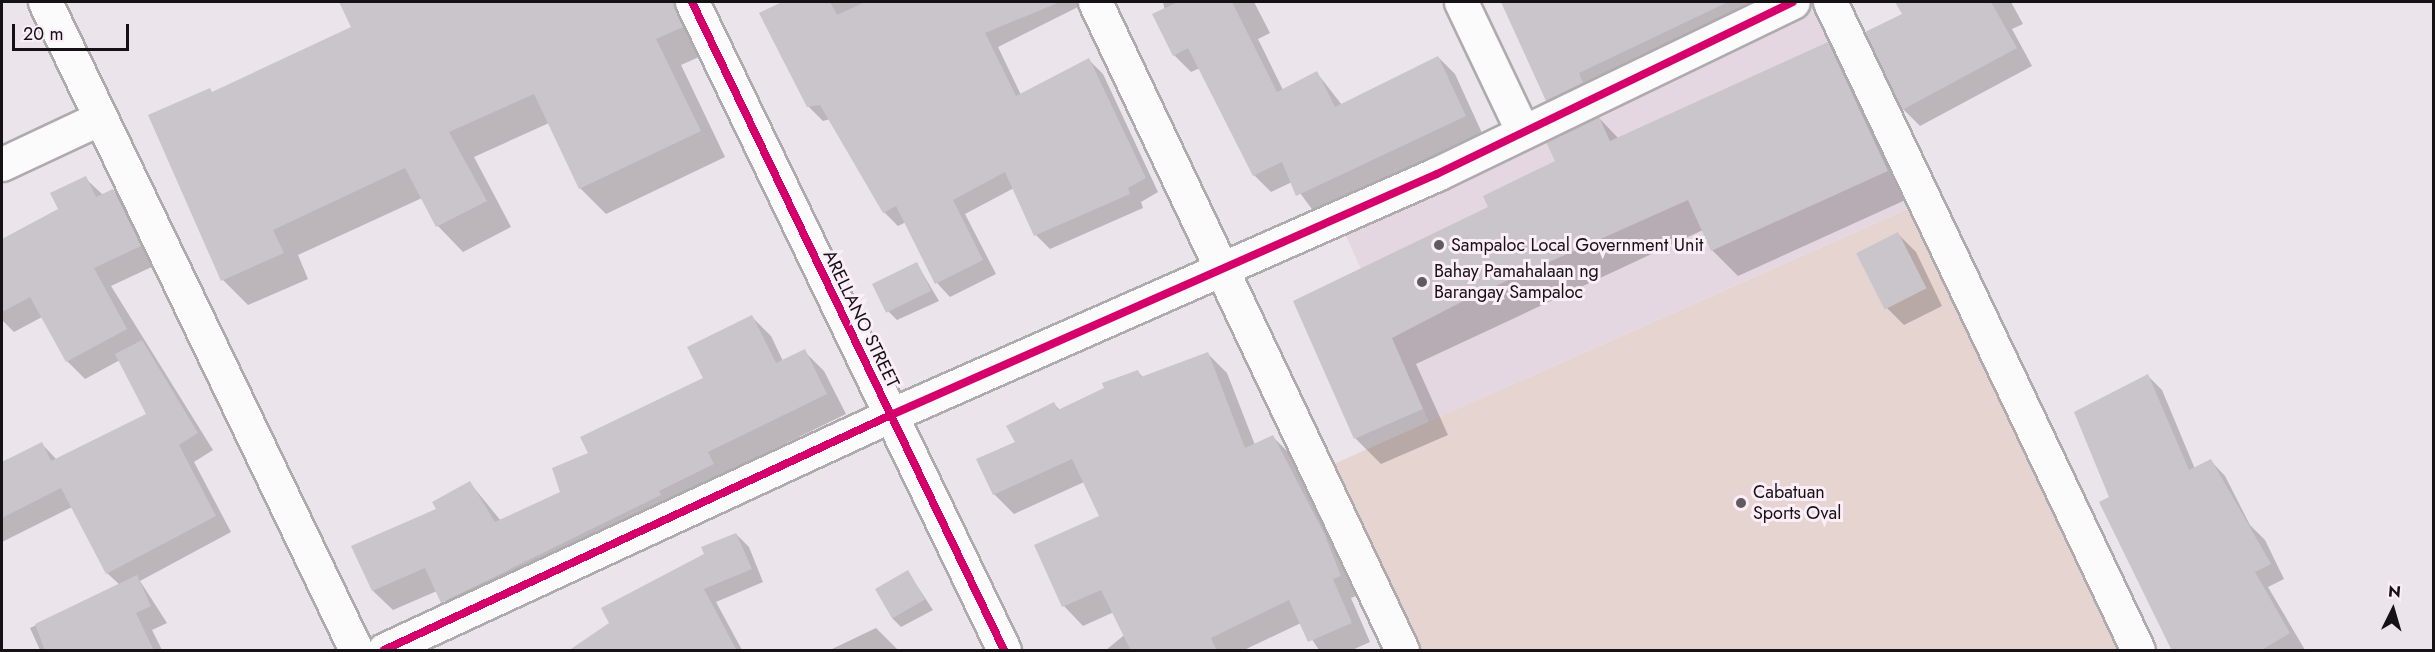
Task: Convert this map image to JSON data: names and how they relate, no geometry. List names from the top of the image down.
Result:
{
  "streets": {
    "street": ["ARELLANO STREET"]
  },
  "places": ["Sampaloc Local Government Unit", "Bahay Pamahalaan ng Barangay Sampaloc", "Cabatuan Sports Oval"],
  "scale_bar": "20 m",
  "north": "top"
}
